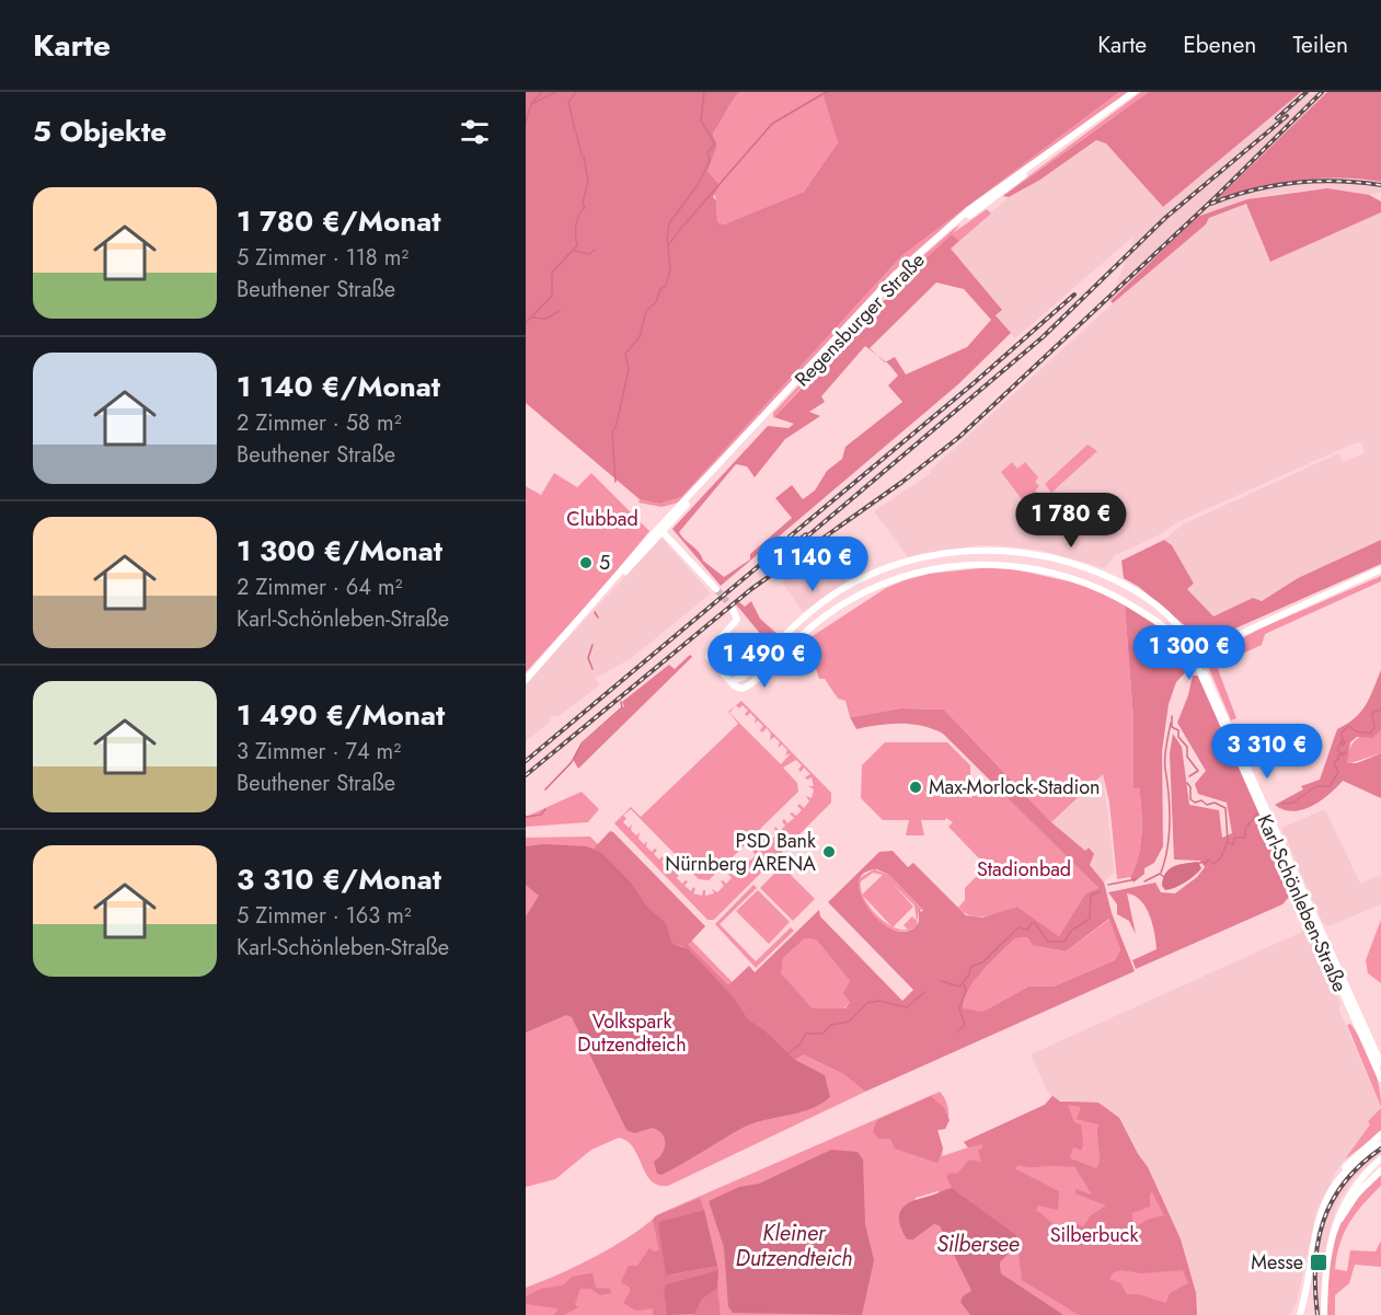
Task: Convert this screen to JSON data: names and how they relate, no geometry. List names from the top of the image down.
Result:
{
  "streets": {
    "main road": ["Regensburger Straße", "Karl-Schönleben-Straße"]
  },
  "water": ["Kleiner Dutzendteich", "Silbersee"],
  "parks": [
    "Clubbad",
    "Stadionbad",
    "Volkspark Dutzendteich",
    "Silberbuck"
  ],
  "places": {
    "other": ["5", "Max-Morlock-Stadion", "PSD Bank Nürnberg ARENA"],
    "transit": ["Messe"]
  },
  "page": {
    "header": "Karte",
    "nav": ["Karte", "Ebenen", "Teilen"],
    "heading": "5 Objekte",
    "list": [
      {
        "name": "1 780 €/Monat",
        "note": "5 Zimmer · 118 m² · Beuthener Straße"
      },
      {
        "name": "1 140 €/Monat",
        "note": "2 Zimmer · 58 m² · Beuthener Straße"
      },
      {
        "name": "1 300 €/Monat",
        "note": "2 Zimmer · 64 m² · Karl-Schönleben-Straße"
      },
      {
        "name": "1 490 €/Monat",
        "note": "3 Zimmer · 74 m² · Beuthener Straße"
      },
      {
        "name": "3 310 €/Monat",
        "note": "5 Zimmer · 163 m² · Karl-Schönleben-Straße"
      }
    ],
    "price": [
      "1 780 €",
      "1 140 €",
      "1 300 €",
      "1 490 €",
      "3 310 €"
    ]
  }
}
